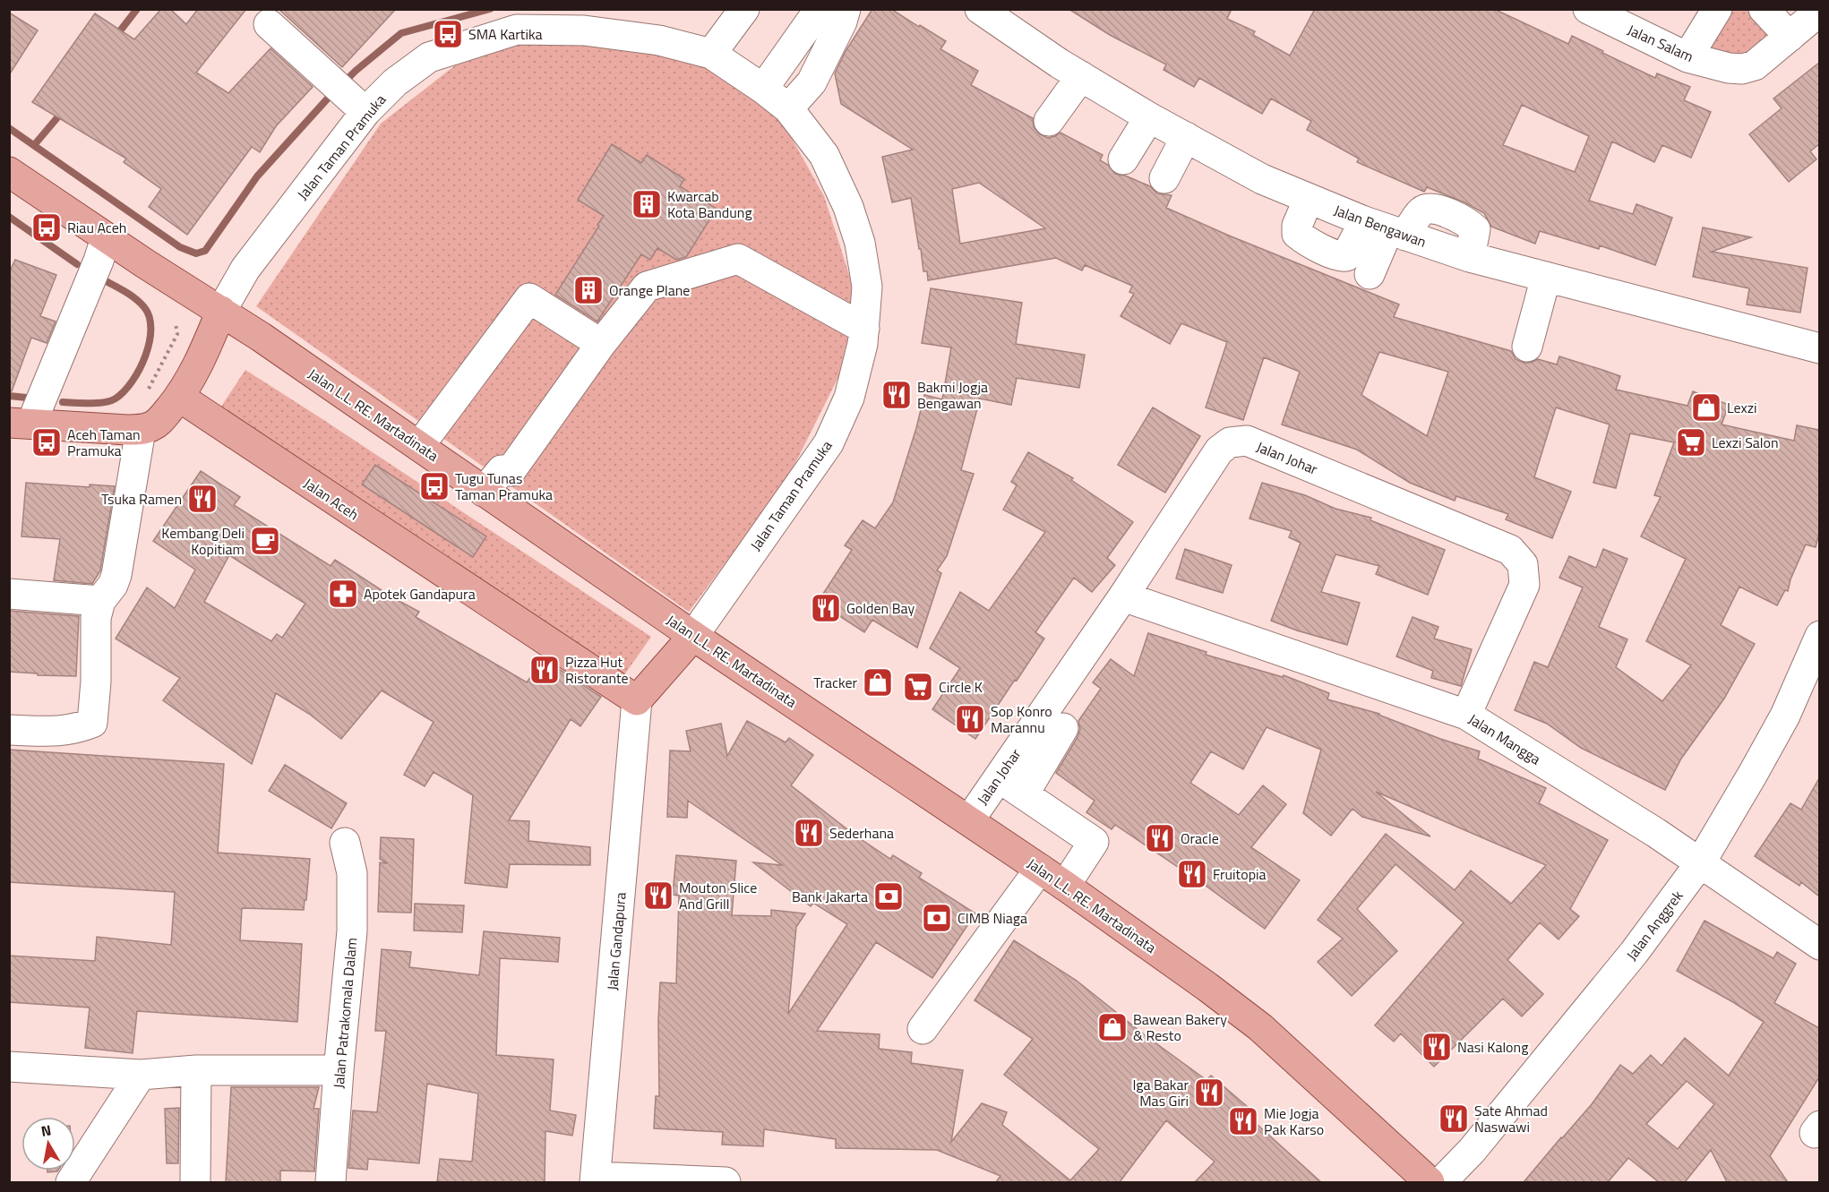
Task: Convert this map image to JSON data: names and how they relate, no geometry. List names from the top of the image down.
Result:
{
  "streets": {
    "main road": ["Jalan L.L. RE. Martadinata", "Jalan Aceh"],
    "street": [
      "Jalan Salam",
      "Jalan Taman Pramuka",
      "Jalan Bengawan",
      "Jalan Johar",
      "Jalan Mangga",
      "Jalan Anggrek",
      "Jalan Gandapura",
      "Jalan Patrakomala Dalam"
    ]
  },
  "crossings": [
    ["Jalan Taman Pramuka", "Jalan L.L. RE. Martadinata"],
    ["Jalan L.L. RE. Martadinata", "Jalan Johar"],
    ["Jalan Johar", "Jalan Mangga"],
    ["Jalan Aceh", "Jalan Gandapura"],
    ["Jalan Mangga", "Jalan Anggrek"]
  ],
  "places": {
    "bus stop": [
      "SMA Kartika",
      "Riau Aceh",
      "Aceh Taman Pramuka",
      "Tugu Tunas Taman Pramuka"
    ],
    "building": ["Kwarcab Kota Bandung", "Orange Plane"],
    "restaurant": [
      "Bakmi Jogja Bengawan",
      "Tsuka Ramen",
      "Golden Bay",
      "Pizza Hut Ristorante",
      "Sop Konro Marannu",
      "Sederhana",
      "Oracle",
      "Fruitopia",
      "Mouton Slice And Grill",
      "Nasi Kalong",
      "Iga Bakar Mas Giri",
      "Sate Ahmad Naswawi",
      "Mie Jogja Pak Karso"
    ],
    "shop": ["Lexzi", "Tracker", "Bawean Bakery & Resto"],
    "supermarket": ["Lexzi Salon", "Circle K"],
    "cafe": ["Kembang Deli Kopitiam"],
    "pharmacy": ["Apotek Gandapura"],
    "bank": ["Bank Jakarta", "CIMB Niaga"]
  },
  "north": "top"
}
